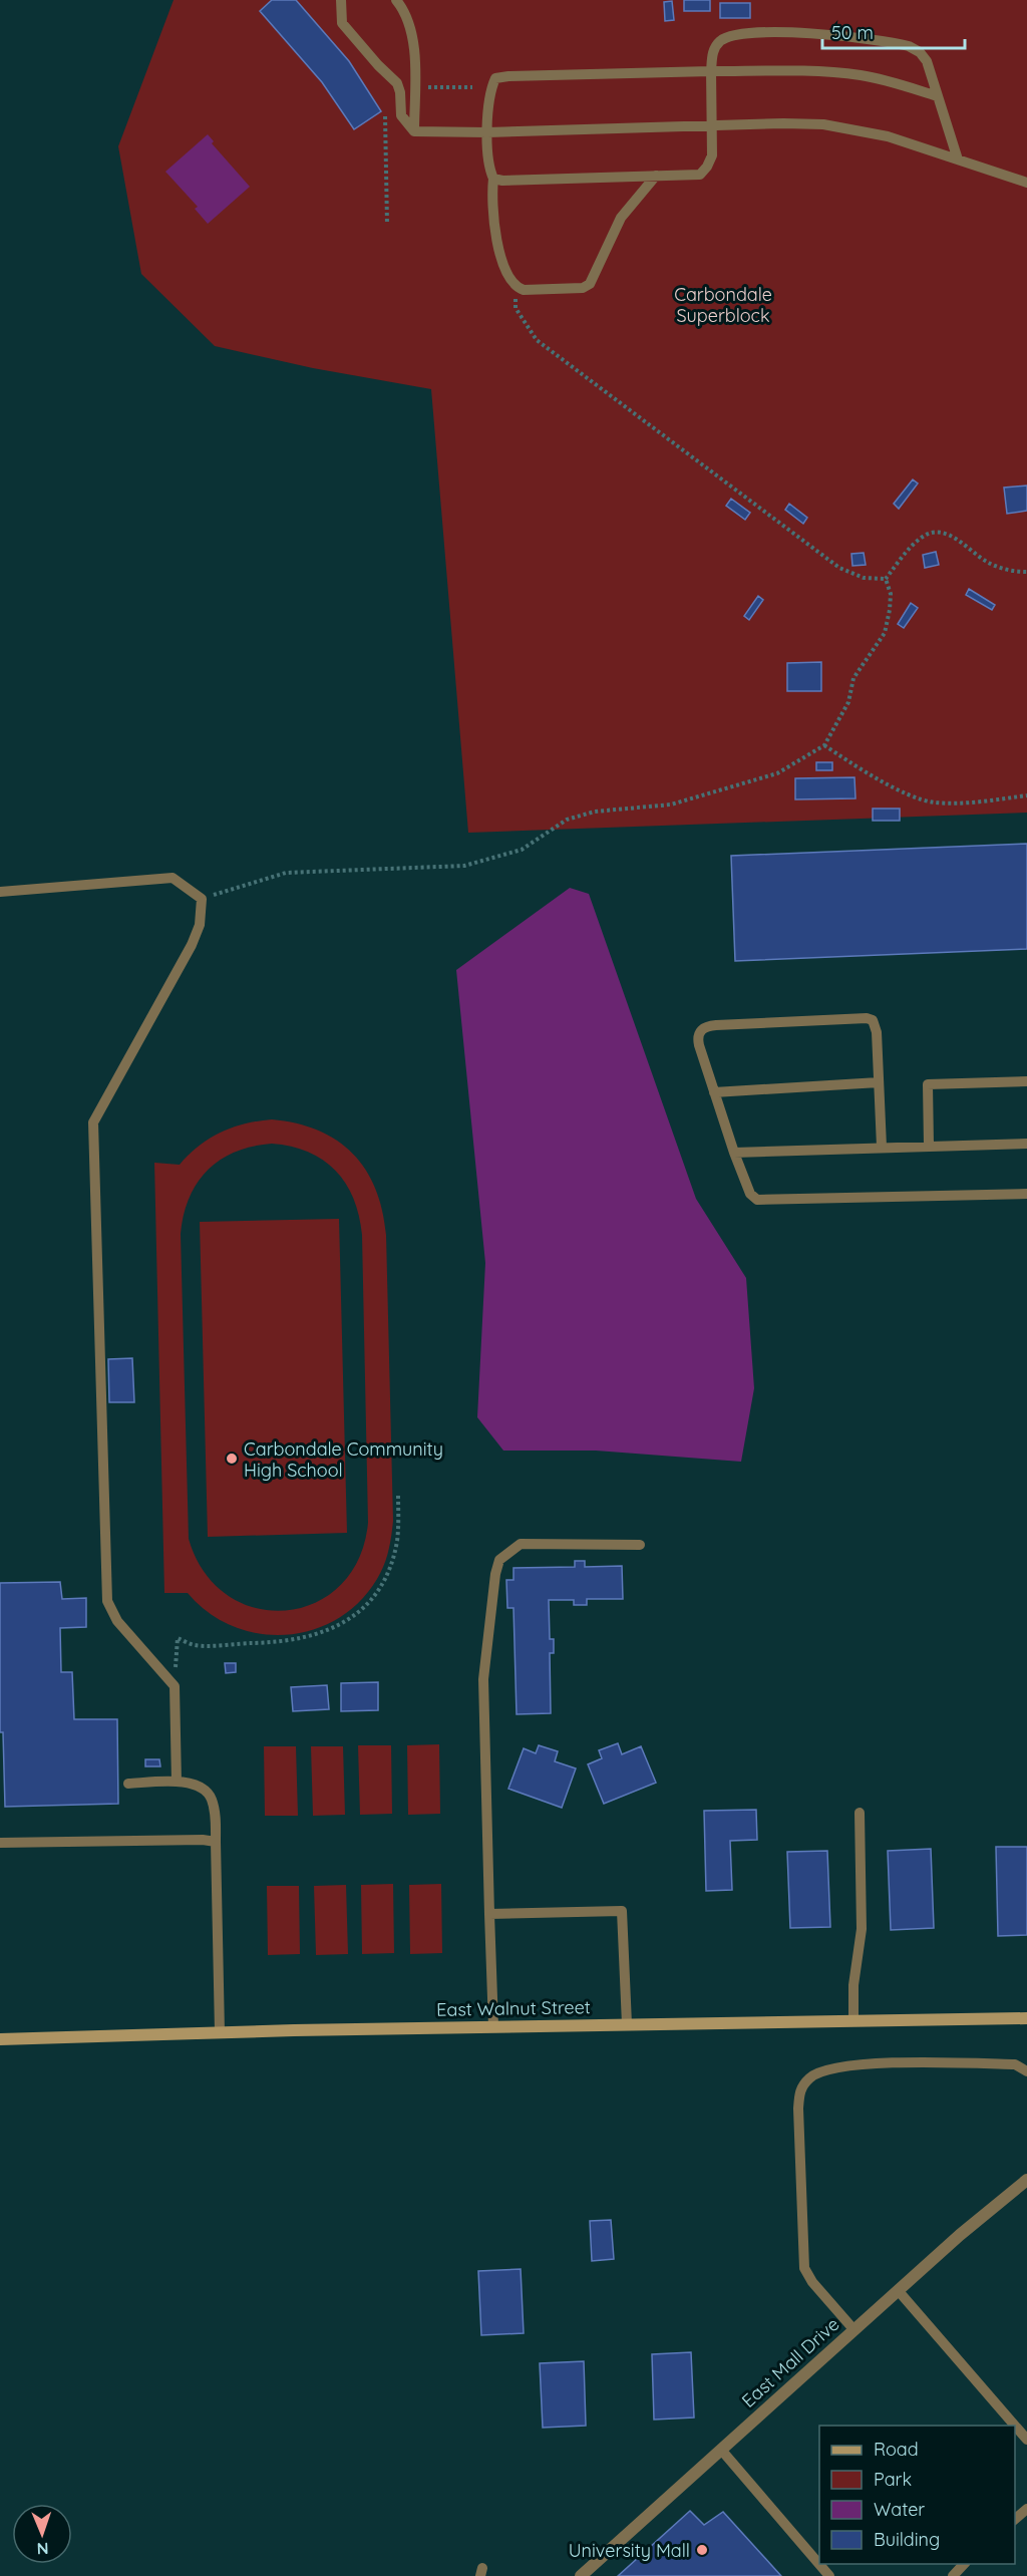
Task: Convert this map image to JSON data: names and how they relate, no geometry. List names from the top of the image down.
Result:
{
  "streets": {
    "street": ["East Walnut Street", "East Mall Drive"]
  },
  "parks": ["Carbondale Superblock"],
  "places": ["Carbondale Community High School", "University Mall"],
  "legend": [
    "Road",
    "Park",
    "Water",
    "Building"
  ],
  "scale_bar": "50 m",
  "north": "bottom"
}
